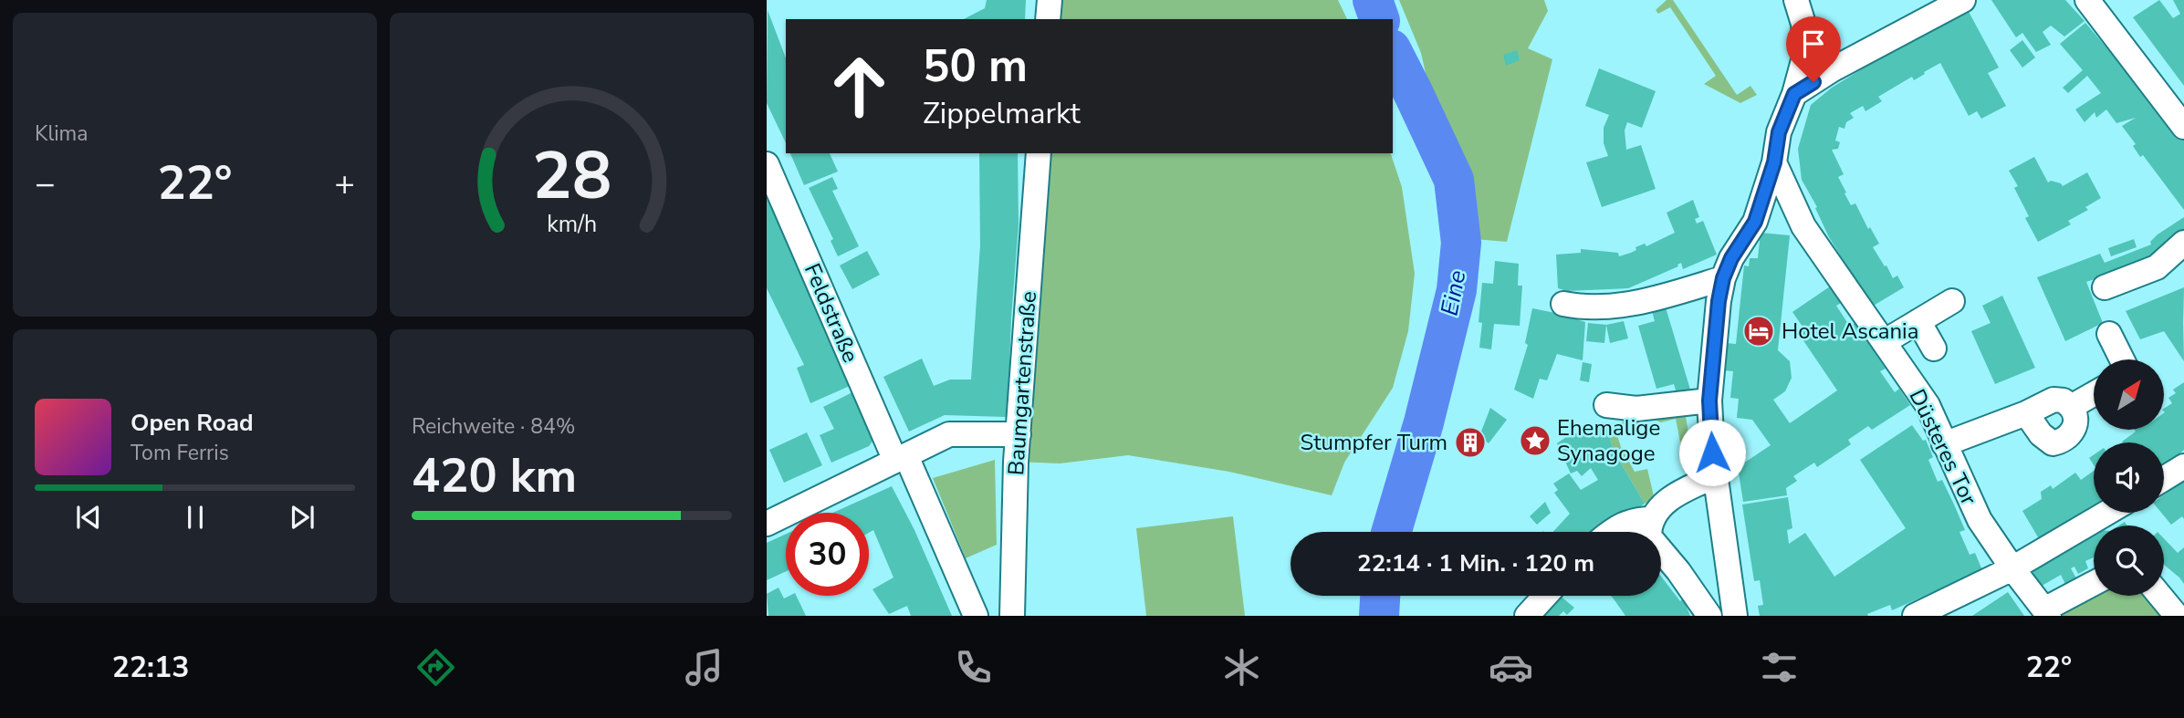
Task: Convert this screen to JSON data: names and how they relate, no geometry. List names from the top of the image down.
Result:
{
  "streets": {
    "street": ["Feldstraße", "Baumgartenstraße", "Düsteres Tor"]
  },
  "water": ["Eine"],
  "places": {
    "hotel": ["Hotel Ascania"],
    "place": ["Ehemalige Synagoge"],
    "building": ["Stumpfer Turm"]
  },
  "north": "top right",
  "page": {
    "tile": [
      "Klima",
      ["Reichweite · 84%", "420 km"]
    ],
    "turn": ["50 m", "Zippelmarkt"],
    "heat": ["−", "22°", "+"],
    "song": ["Open Road", "Tom Ferris"],
    "limit": "30",
    "trip": "22:14 · 1 Min. · 120 m",
    "tabs": ["22:13", "22°"],
    "gauge": ["28", "km/h"]
  }
}
